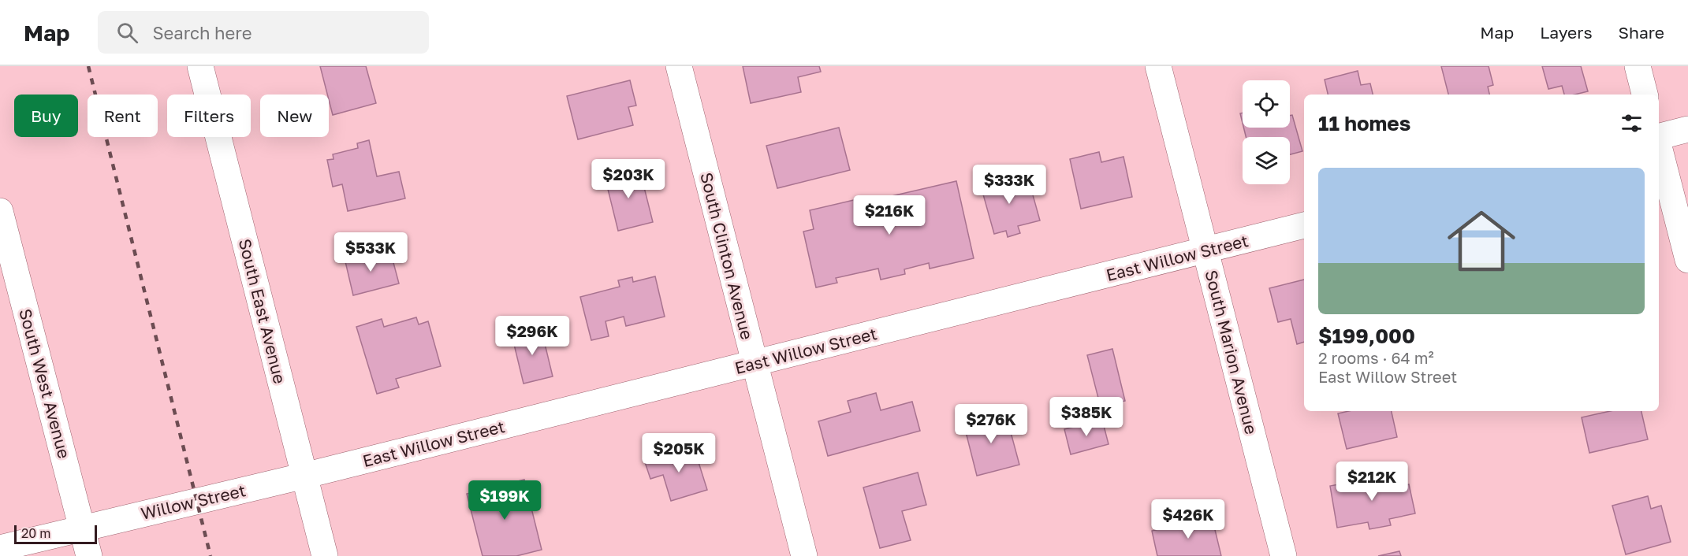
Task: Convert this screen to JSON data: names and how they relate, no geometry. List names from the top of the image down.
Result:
{
  "streets": {
    "street": [
      "South Clinton Avenue",
      "East Willow Street",
      "South East Avenue",
      "South Marion Avenue",
      "South West Avenue",
      "Willow Street"
    ]
  },
  "crossings": [
    ["South Clinton Avenue", "East Willow Street"],
    ["East Willow Street", "South East Avenue"],
    ["East Willow Street", "South Marion Avenue"],
    ["East Willow Street", "Willow Street"],
    ["South East Avenue", "Willow Street"],
    ["South West Avenue", "Willow Street"]
  ],
  "scale_bar": "20 m",
  "page": {
    "header": "Map",
    "search": "Search here",
    "nav": ["Map", "Layers", "Share"],
    "chip": [
      "Buy",
      "Rent",
      "Filters",
      "New"
    ],
    "heading": "11 homes",
    "list": [
      {
        "name": "$199,000",
        "note": "2 rooms · 64 m² · East Willow Street"
      }
    ],
    "price": [
      "$203K",
      "$333K",
      "$216K",
      "$533K",
      "$296K",
      "$385K",
      "$276K",
      "$205K",
      "$212K",
      "$199K",
      "$426K"
    ],
    "scale": "20 m"
  }
}
